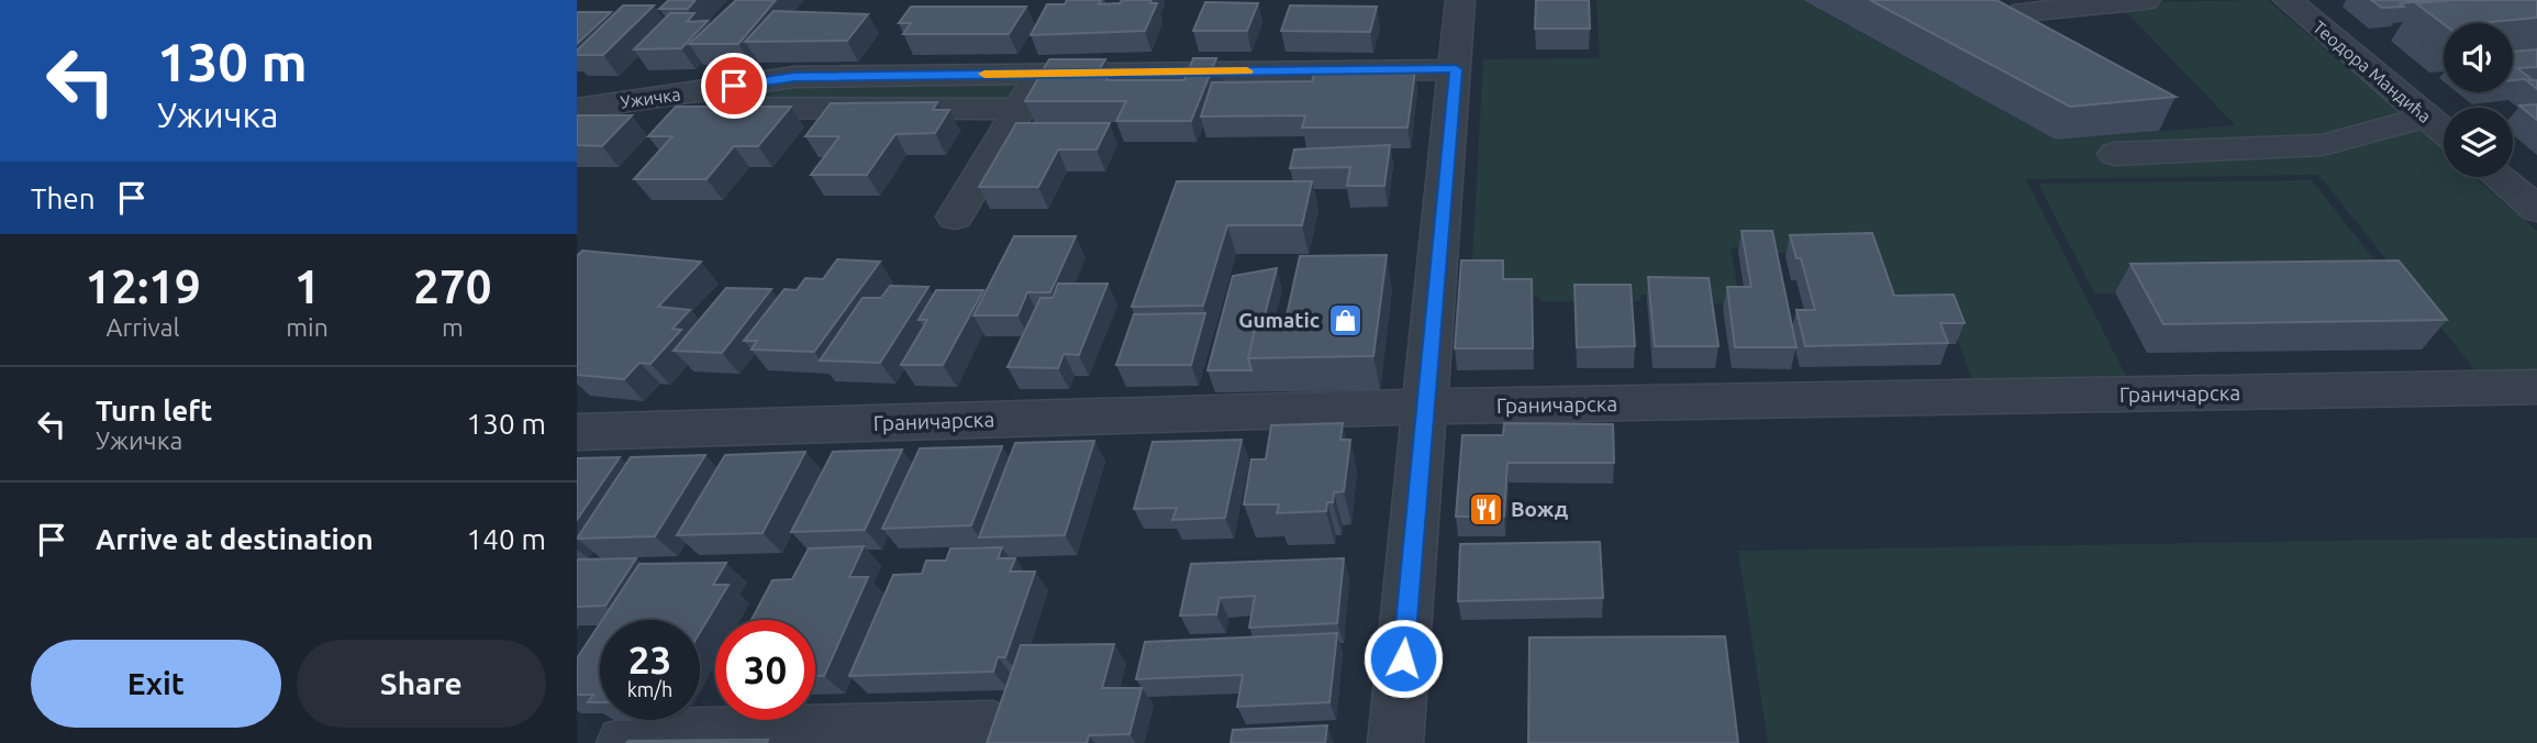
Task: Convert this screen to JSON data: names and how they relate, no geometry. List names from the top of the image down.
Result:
{
  "streets": {
    "street": ["Теодора Мандића", "Ужичка", "Граничарска"]
  },
  "places": {
    "shop": ["Gumatic"],
    "restaurant": ["Вожд"]
  },
  "page": {
    "turn": ["130 m", "Ужичка"],
    "then": "Then",
    "eta": [
      "12:19",
      "Arrival",
      "1",
      "min",
      "270",
      "m"
    ],
    "list": [
      {
        "name": "Turn left",
        "note": "Ужичка",
        "value": "130 m"
      },
      {
        "name": "Arrive at destination",
        "value": "140 m"
      }
    ],
    "speed": "23 km/h",
    "limit": "30",
    "buttons": ["Exit", "Share"]
  }
}
